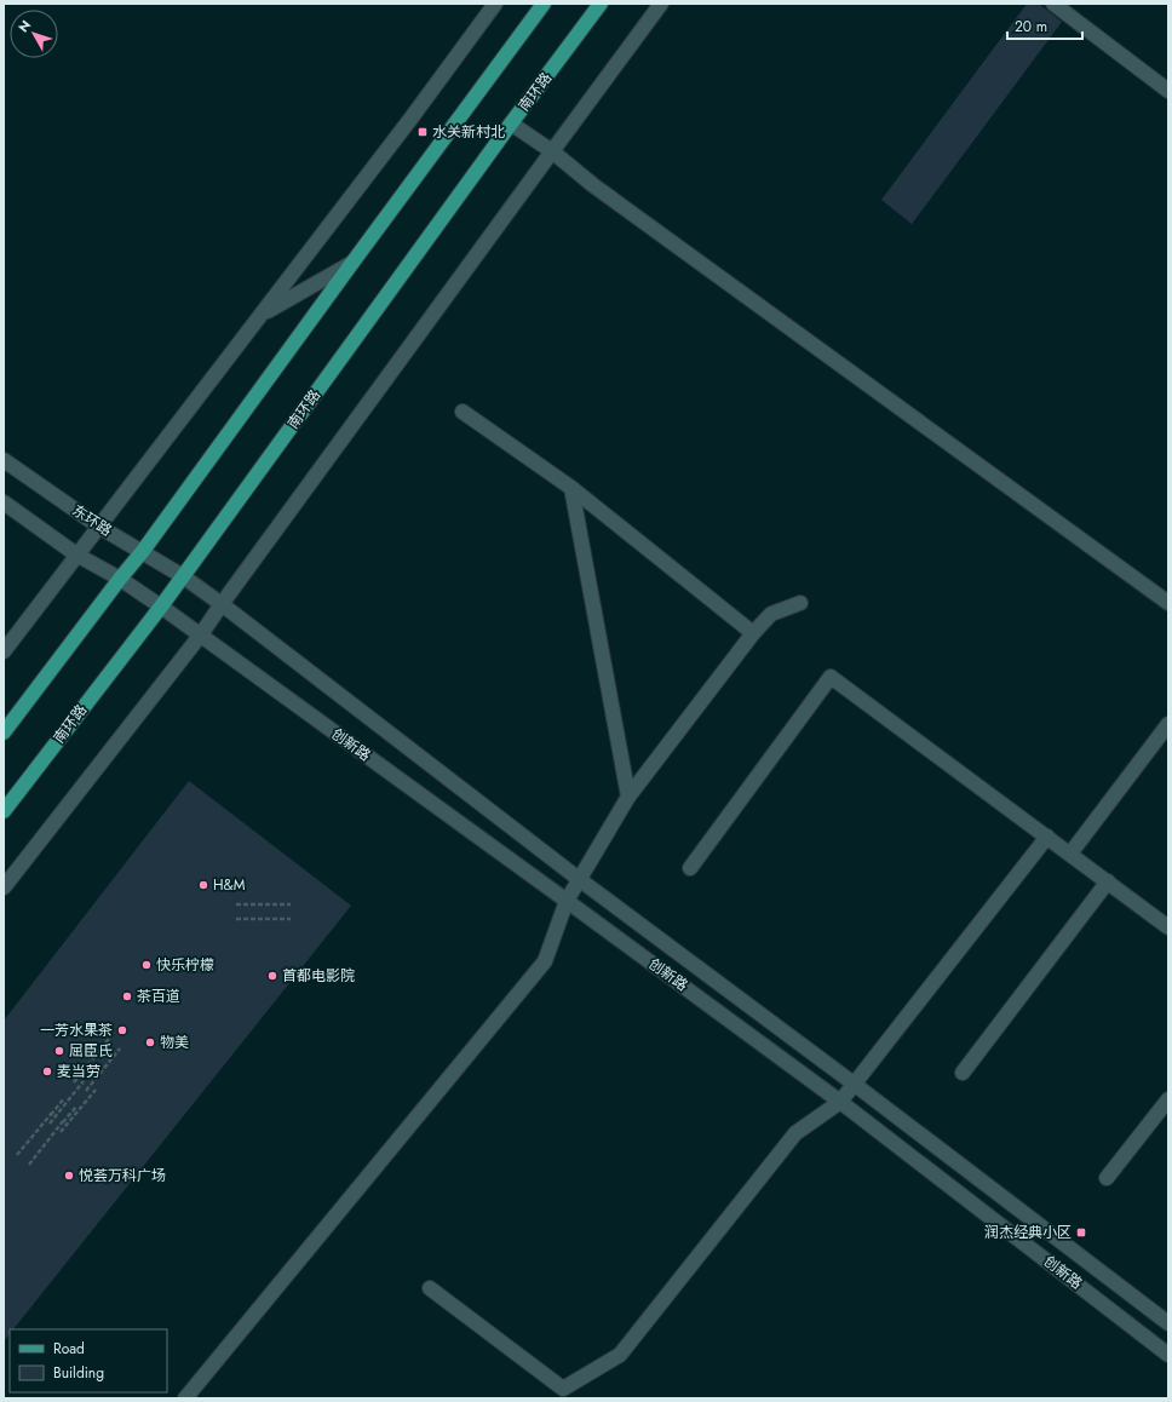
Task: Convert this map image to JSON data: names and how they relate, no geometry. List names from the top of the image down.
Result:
{
  "streets": {
    "main road": ["南环路"],
    "street": ["东环路", "创新路"]
  },
  "crossings": [
    ["南环路", "东环路"],
    ["南环路", "创新路"],
    ["东环路", "创新路"]
  ],
  "places": {
    "transit": ["水关新村北", "润杰经典小区"],
    "other": [
      "H&M",
      "快乐柠檬",
      "首都电影院",
      "茶百道",
      "一芳水果茶",
      "物美",
      "屈臣氏",
      "麦当劳",
      "悦荟万科广场"
    ]
  },
  "legend": ["Road", "Building"],
  "scale_bar": "20 m",
  "north": "top left"
}
